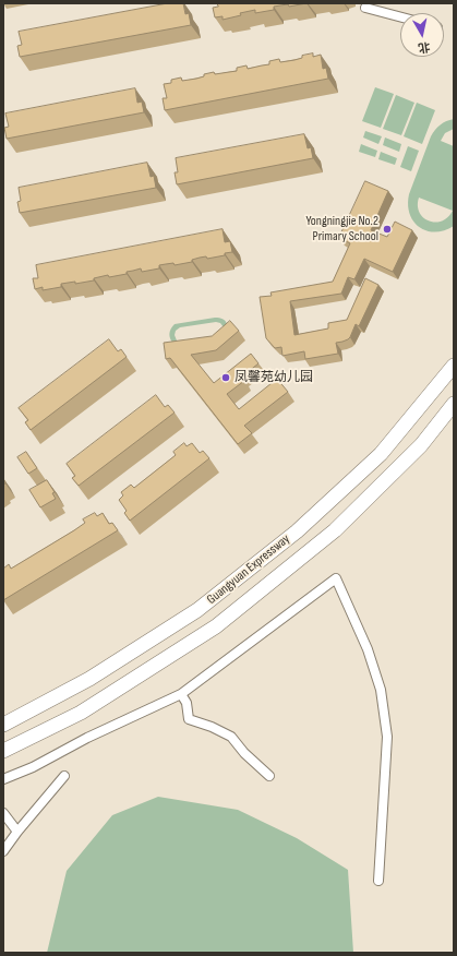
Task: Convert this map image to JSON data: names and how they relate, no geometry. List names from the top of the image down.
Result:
{
  "streets": {
    "highway": ["Guangyuan Expressway"]
  },
  "places": ["Yongningjie No.2 Primary School", "凤馨苑幼儿园"],
  "north": "bottom"
}
